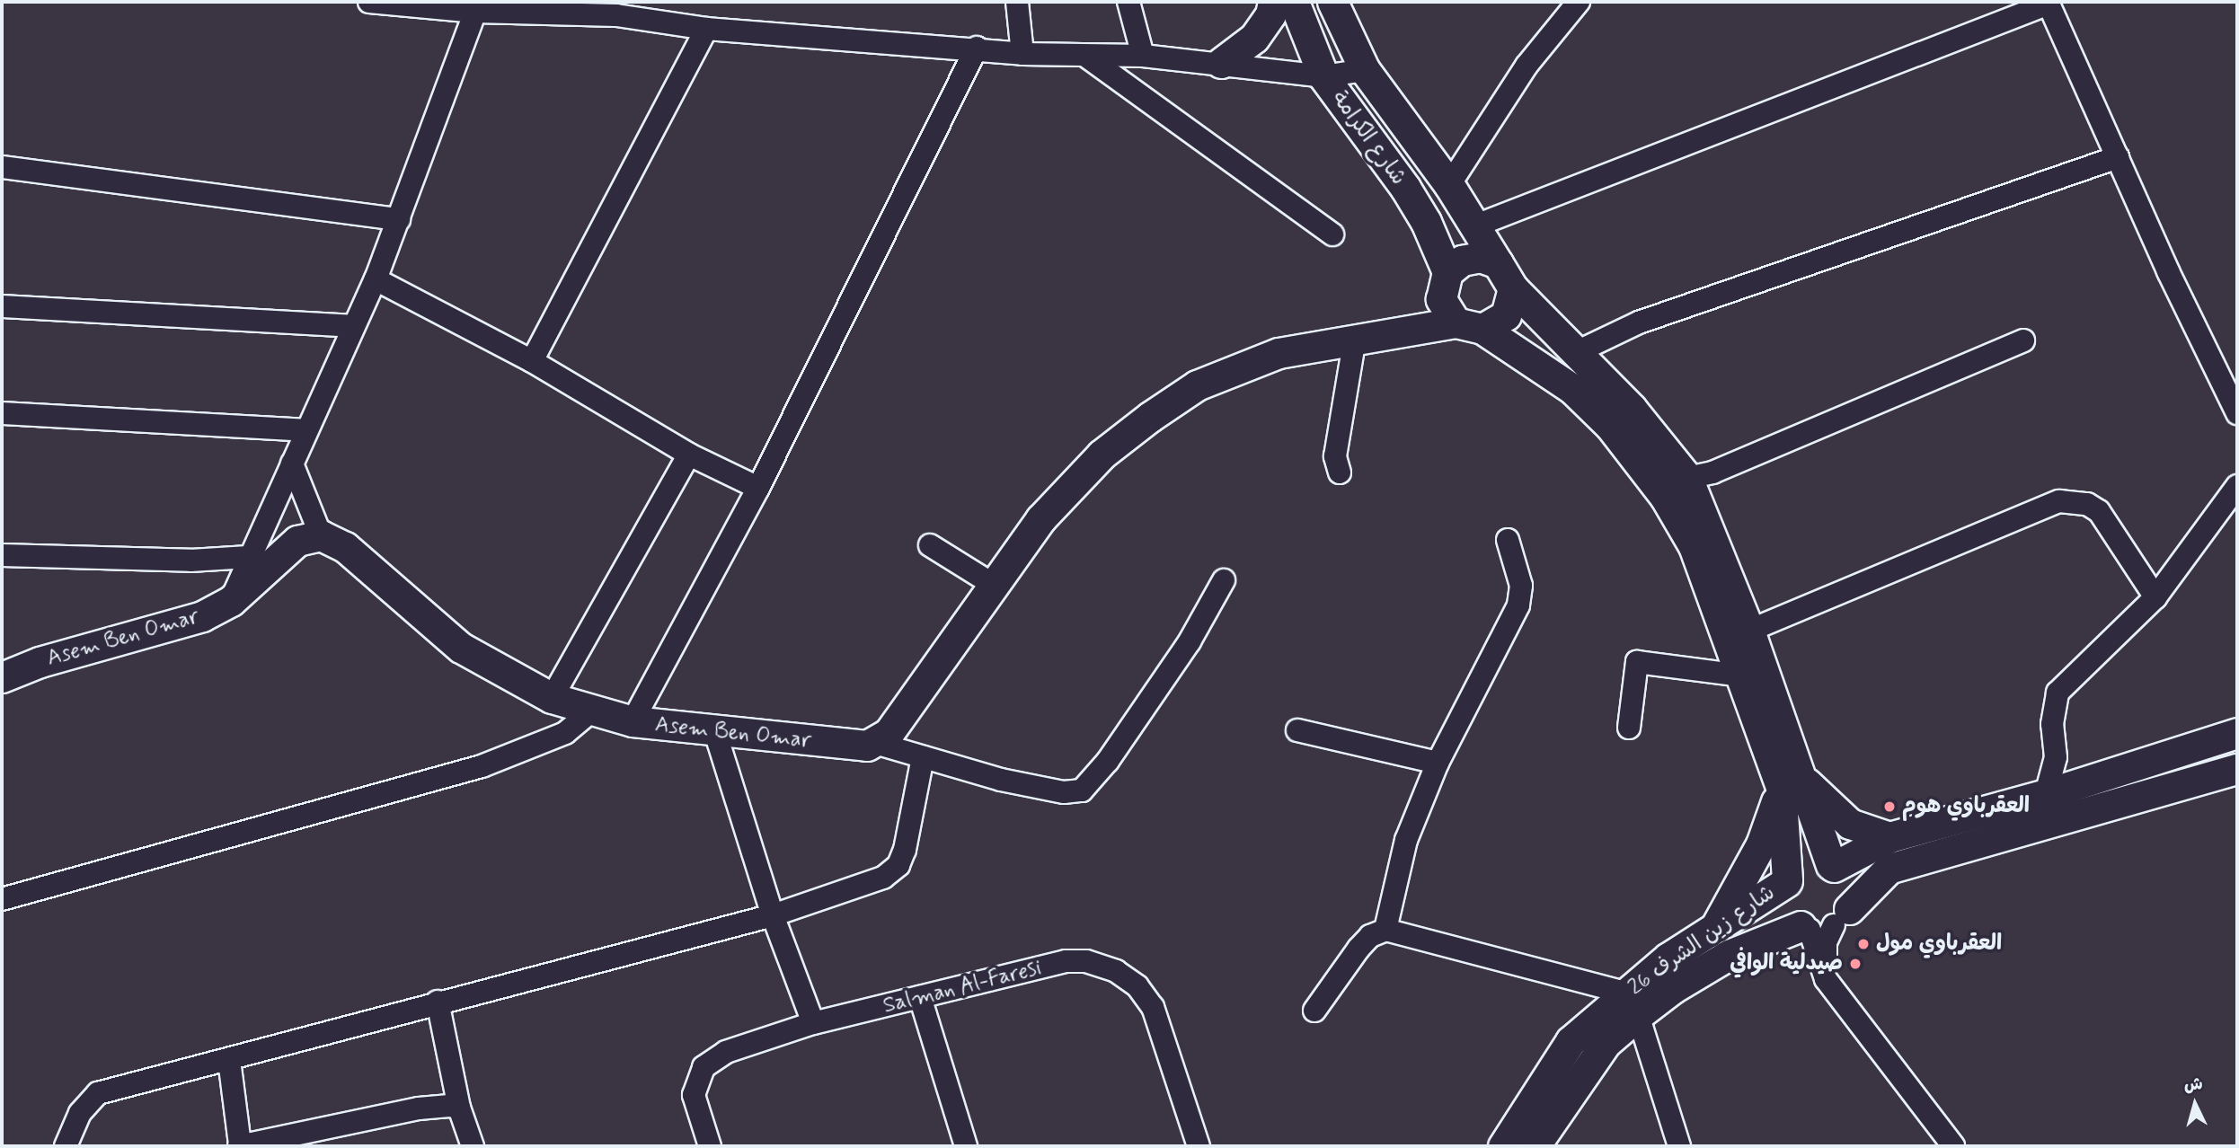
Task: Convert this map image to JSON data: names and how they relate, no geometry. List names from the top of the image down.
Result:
{
  "streets": {
    "street": [
      "شارع الكرامة",
      "Asem Ben Omar",
      "شارع زين الشرف 26",
      "Salman Al-Faresi"
    ]
  },
  "places": ["العقرباوي هوم", "العقرباوي مول", "صيدلية الوافي"],
  "north": "top"
}
